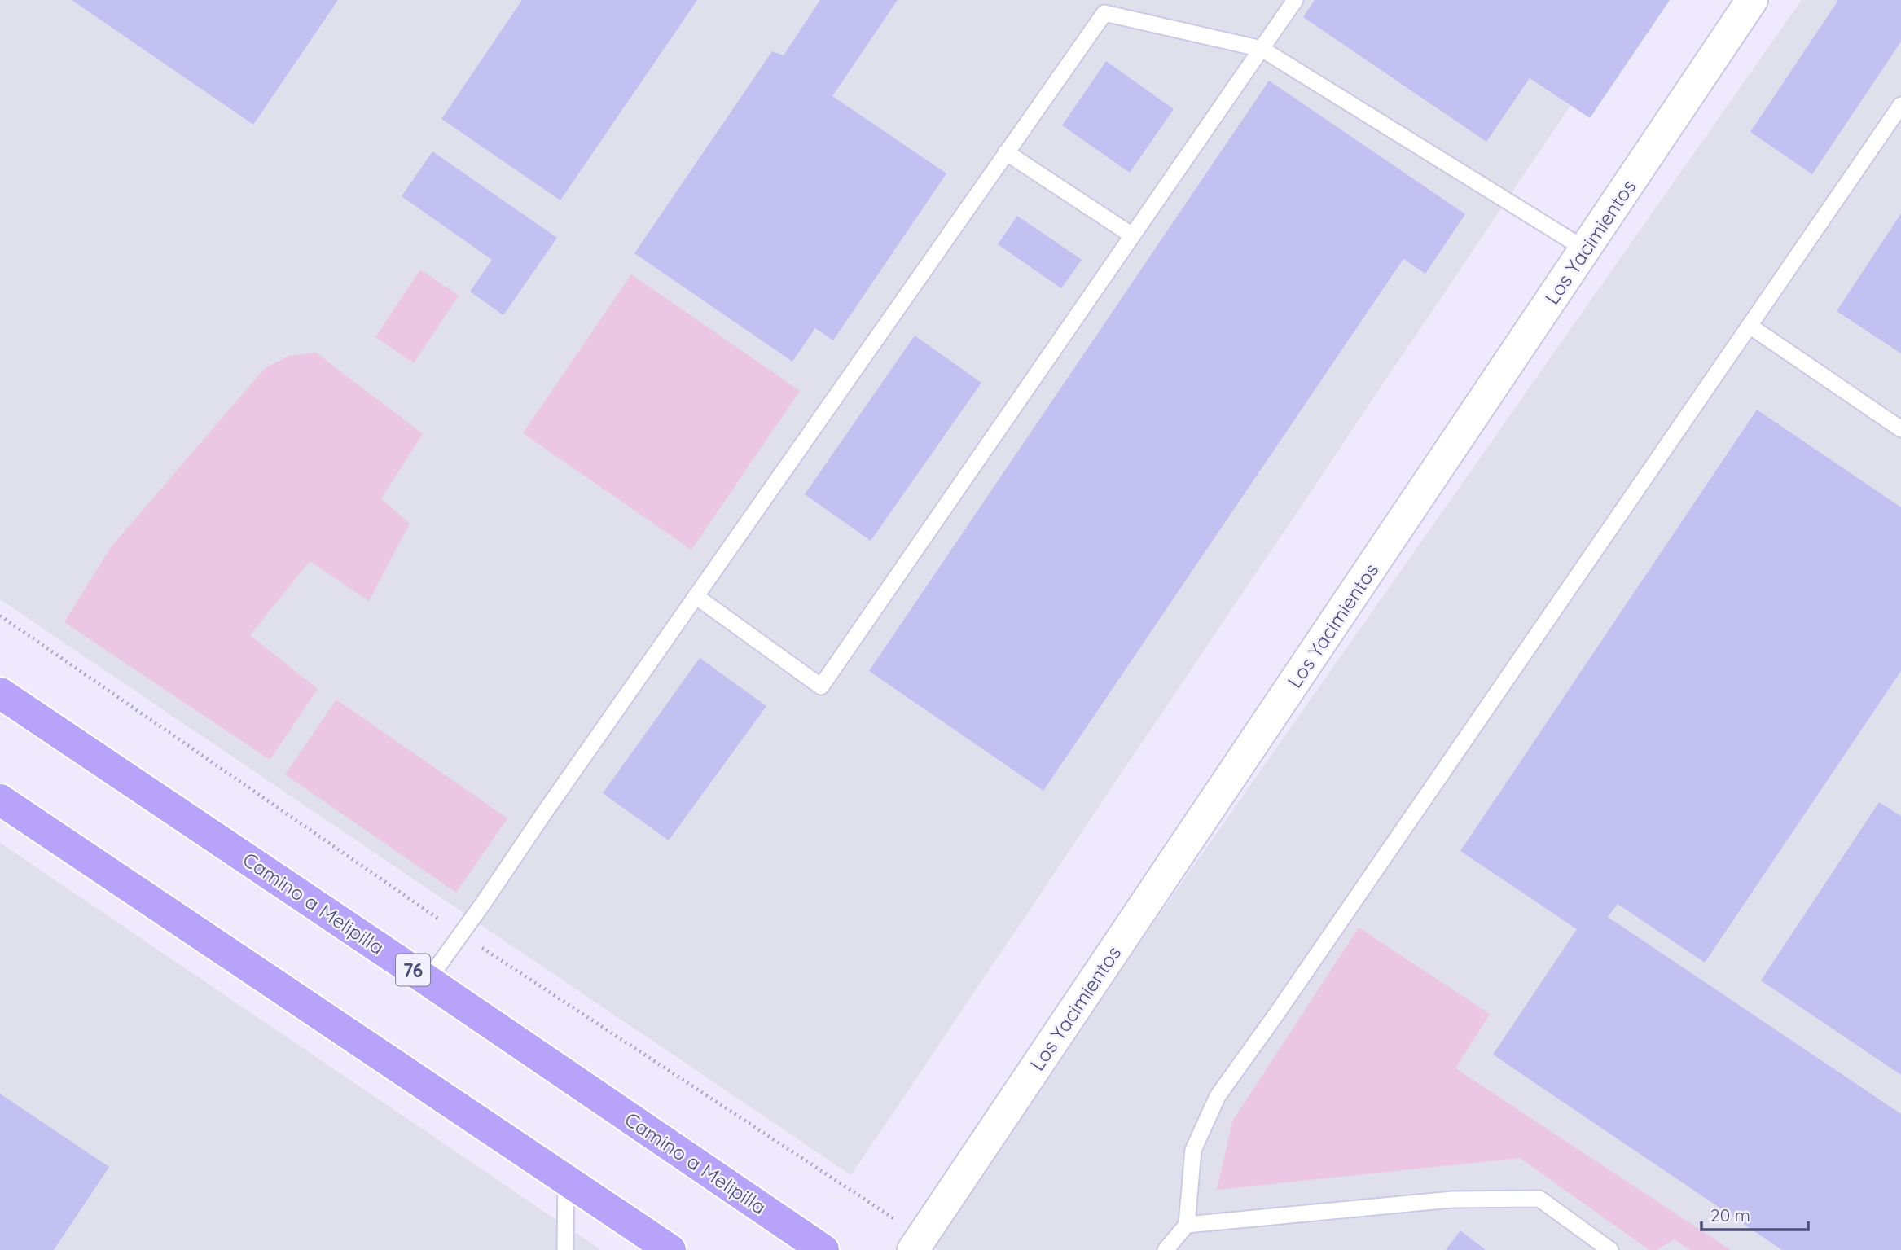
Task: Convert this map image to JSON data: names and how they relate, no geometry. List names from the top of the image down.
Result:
{
  "streets": {
    "main road": ["Camino a Melipilla", "76"],
    "street": ["Los Yacimientos"]
  },
  "scale_bar": "20 m"
}
